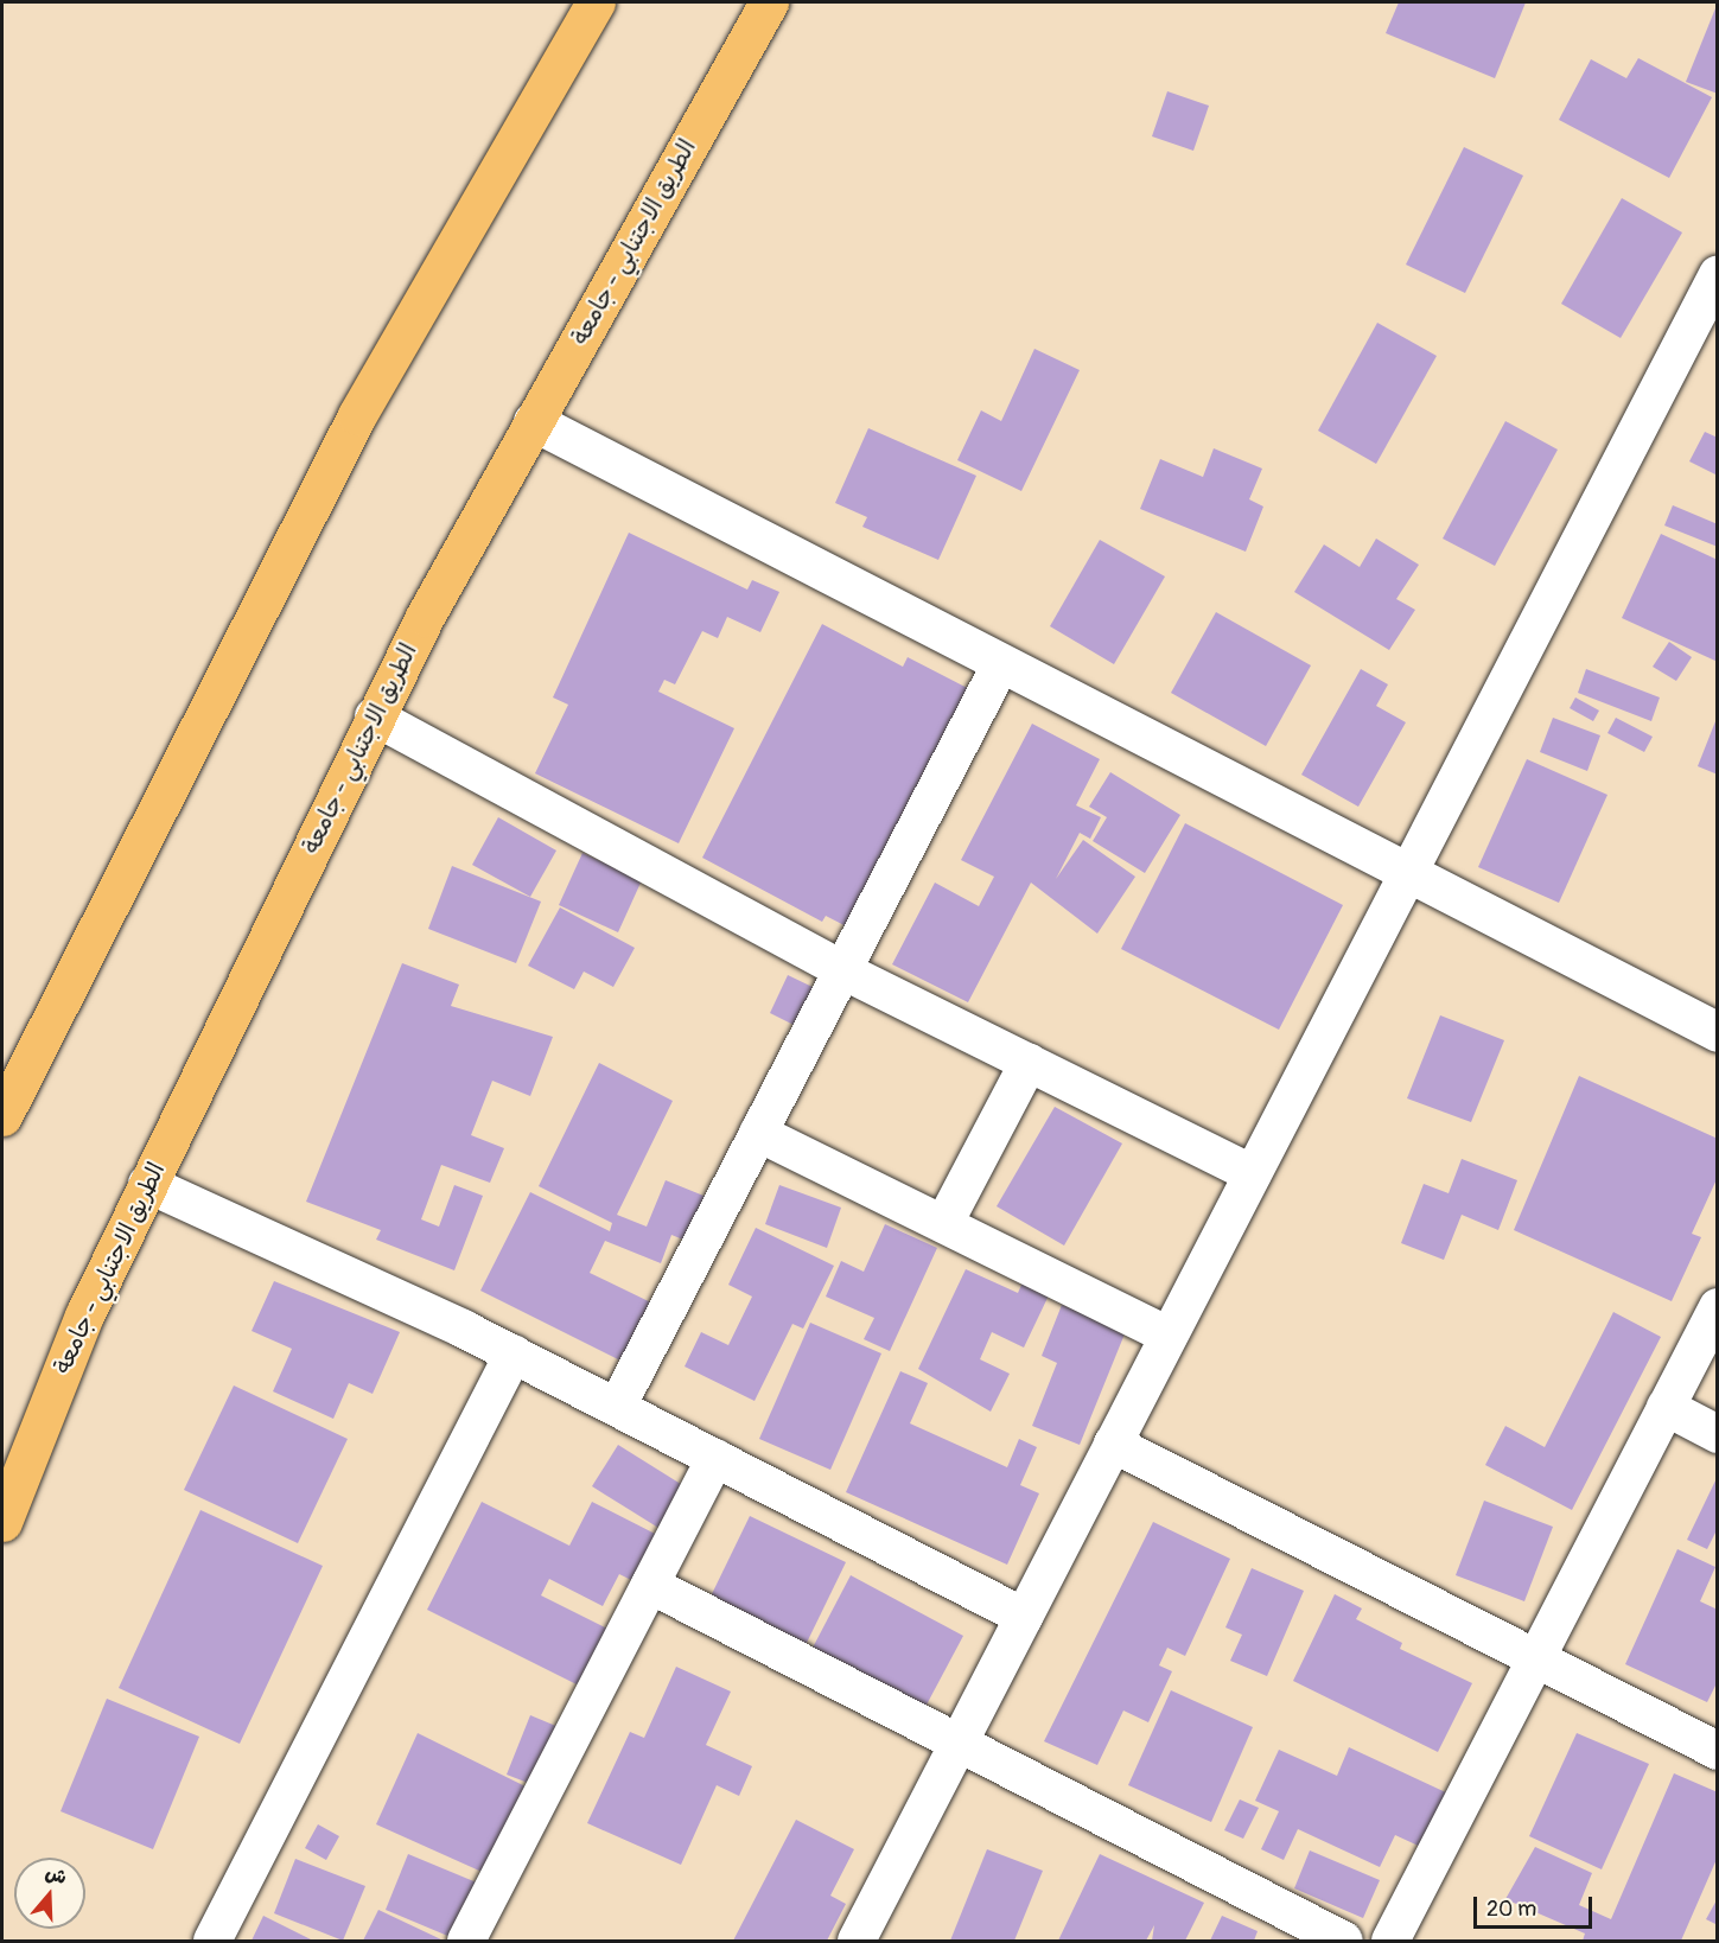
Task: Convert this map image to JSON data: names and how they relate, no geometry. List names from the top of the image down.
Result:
{
  "streets": {
    "main road": ["الطريق الاجتنابي - جامعة"]
  },
  "scale_bar": "20 m",
  "north": "top"
}
